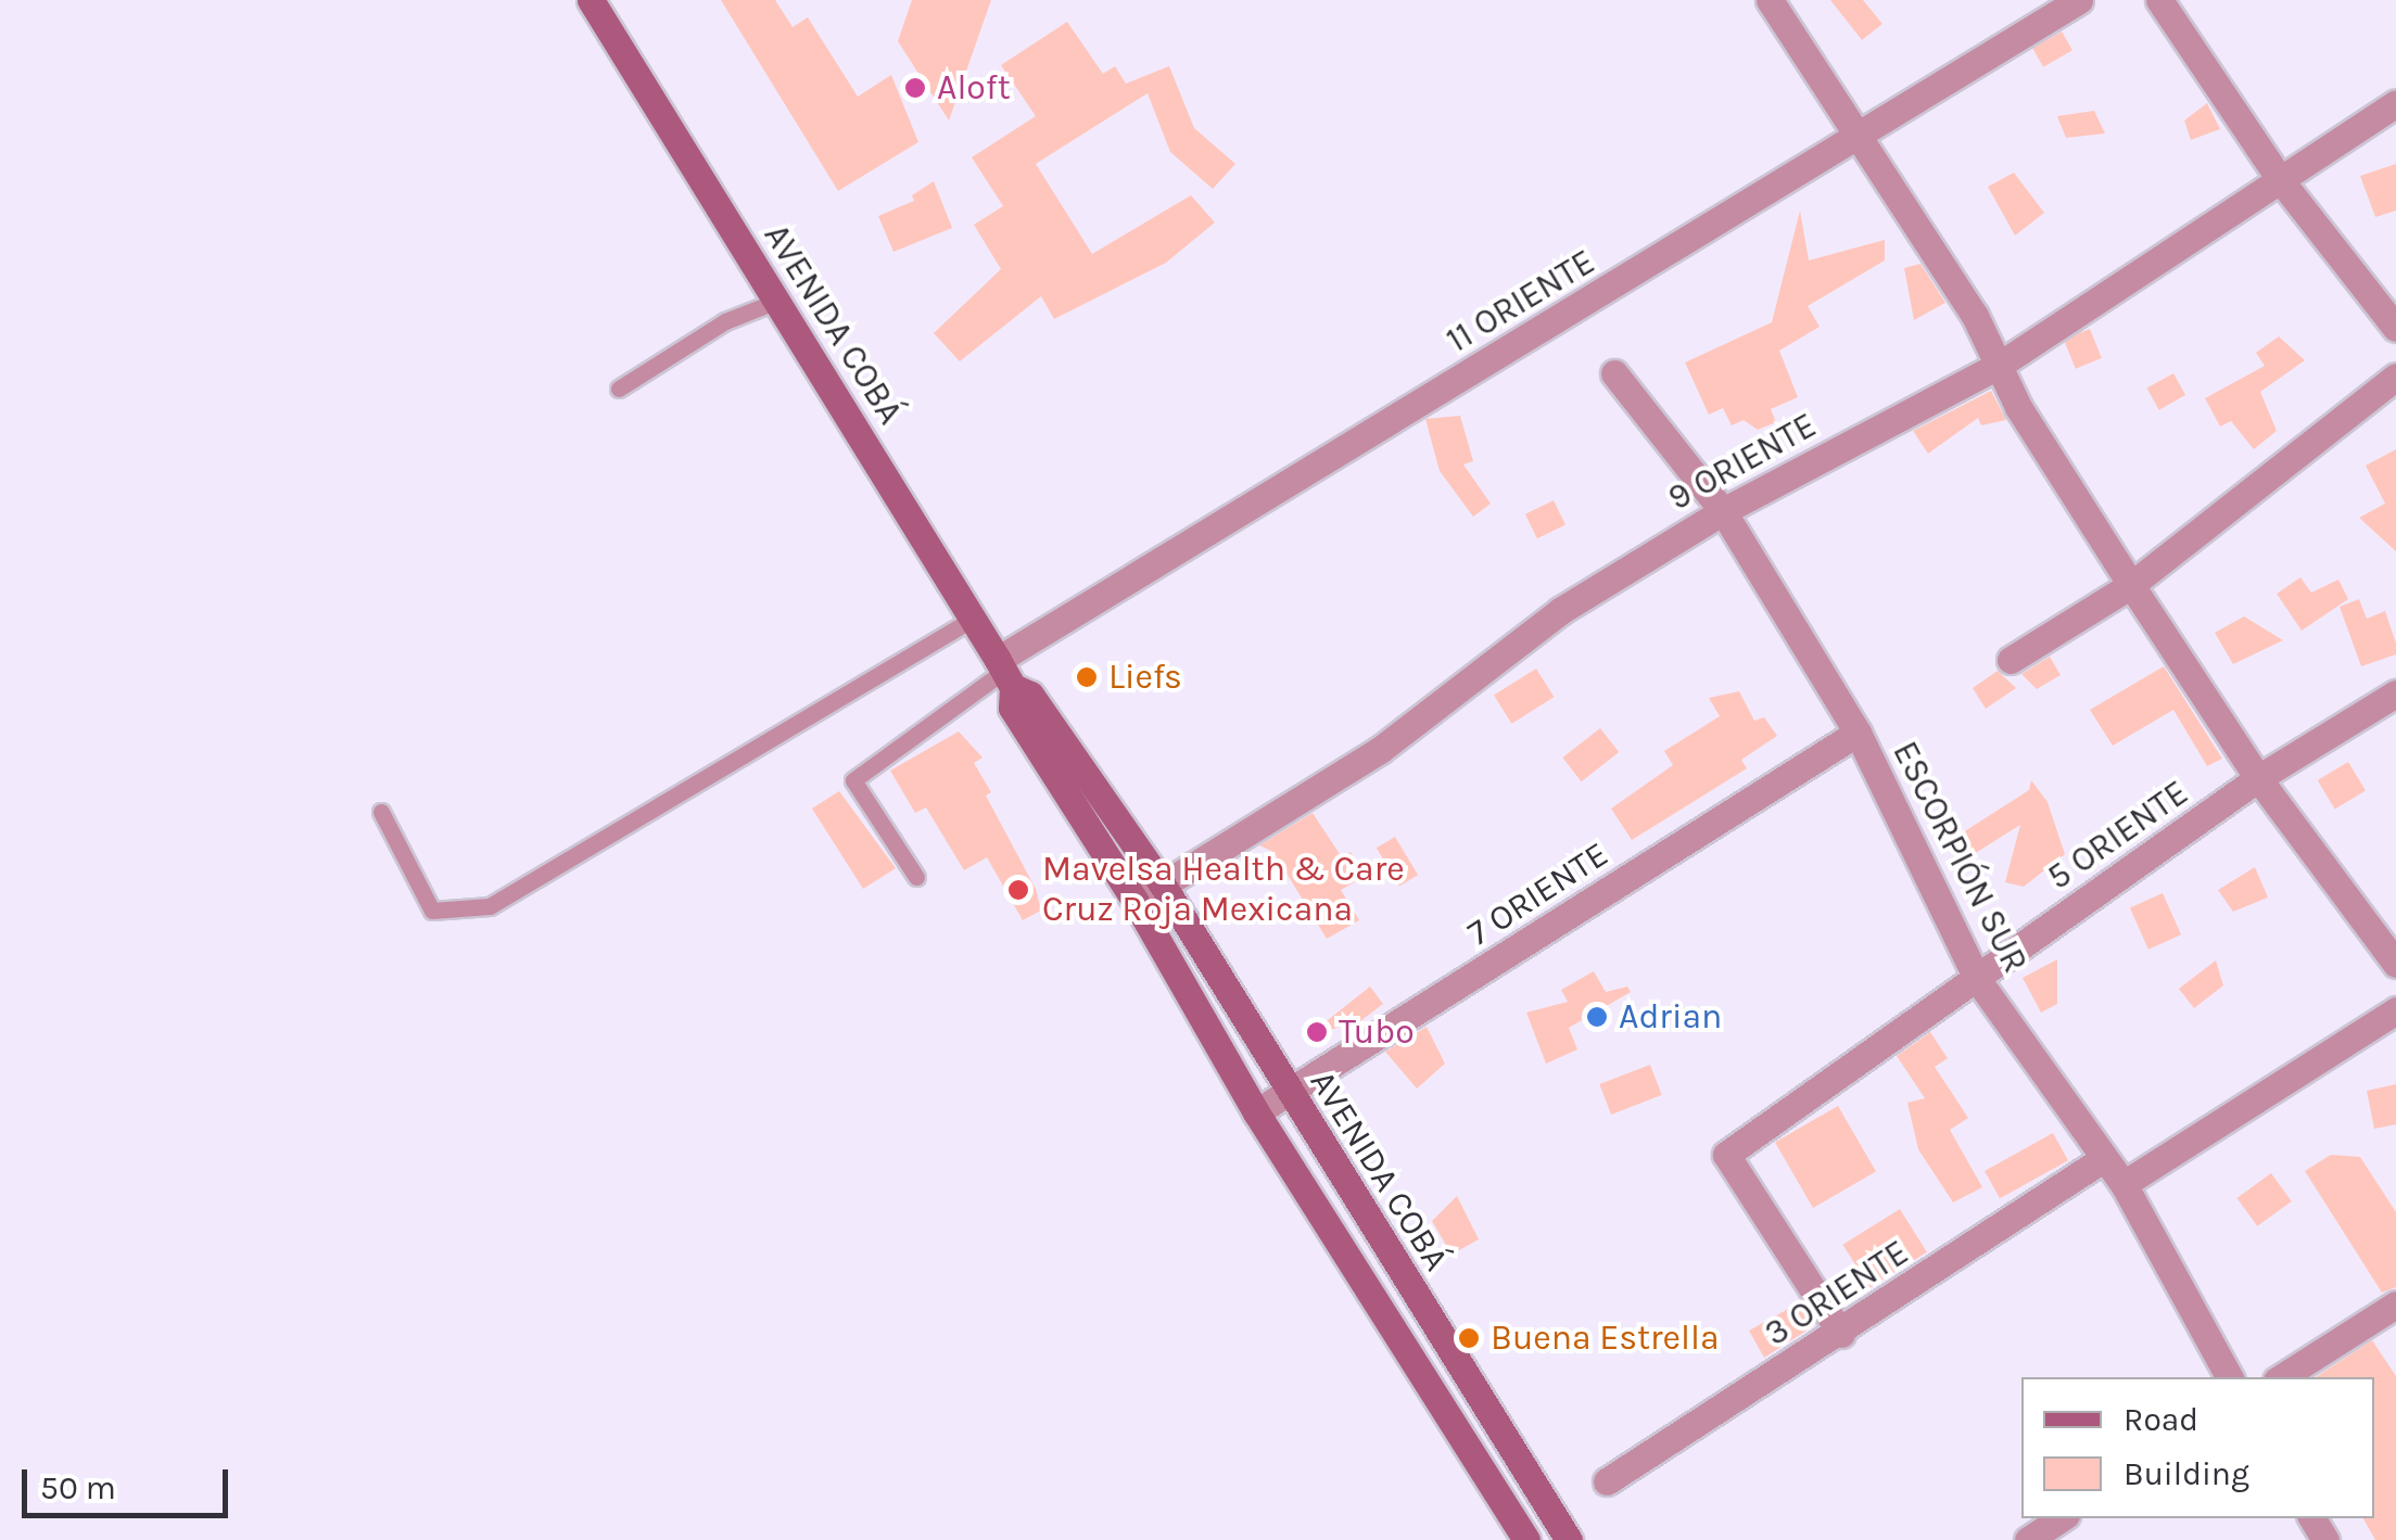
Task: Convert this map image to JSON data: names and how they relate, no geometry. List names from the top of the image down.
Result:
{
  "streets": {
    "main road": ["AVENIDA COBÁ"],
    "street": [
      "11 ORIENTE",
      "9 ORIENTE",
      "5 ORIENTE",
      "ESCORPIÓN SUR",
      "7 ORIENTE",
      "3 ORIENTE"
    ]
  },
  "crossings": [
    ["11 ORIENTE", "AVENIDA COBÁ"],
    ["AVENIDA COBÁ", "9 ORIENTE"],
    ["AVENIDA COBÁ", "7 ORIENTE"],
    ["9 ORIENTE", "ESCORPIÓN SUR"],
    ["5 ORIENTE", "ESCORPIÓN SUR"],
    ["5 ORIENTE", "3 ORIENTE"],
    ["ESCORPIÓN SUR", "7 ORIENTE"],
    ["ESCORPIÓN SUR", "3 ORIENTE"]
  ],
  "places": [
    "Aloft",
    "Liefs",
    "Mavelsa Health & Care Cruz Roja Mexicana",
    "Adrian",
    "Tubo",
    "Buena Estrella"
  ],
  "legend": ["Road", "Building"],
  "scale_bar": "50 m"
}
